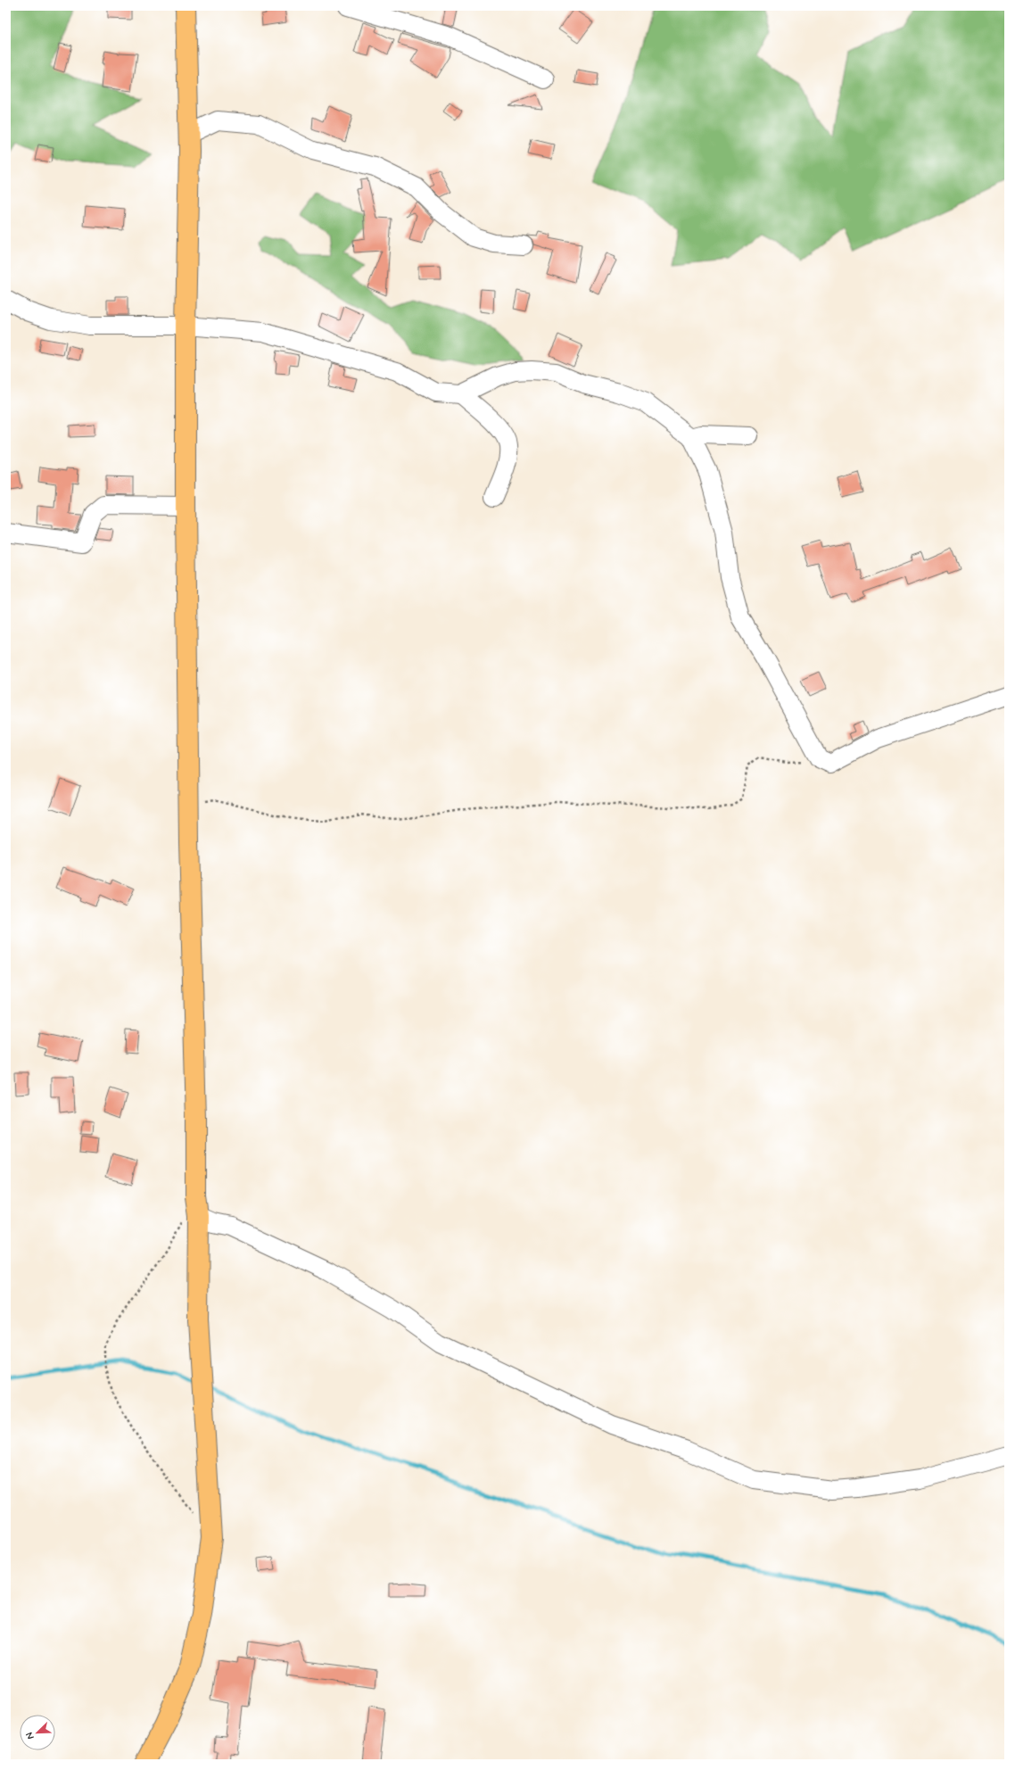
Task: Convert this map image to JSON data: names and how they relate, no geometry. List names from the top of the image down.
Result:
{
  "north": "bottom left"
}
